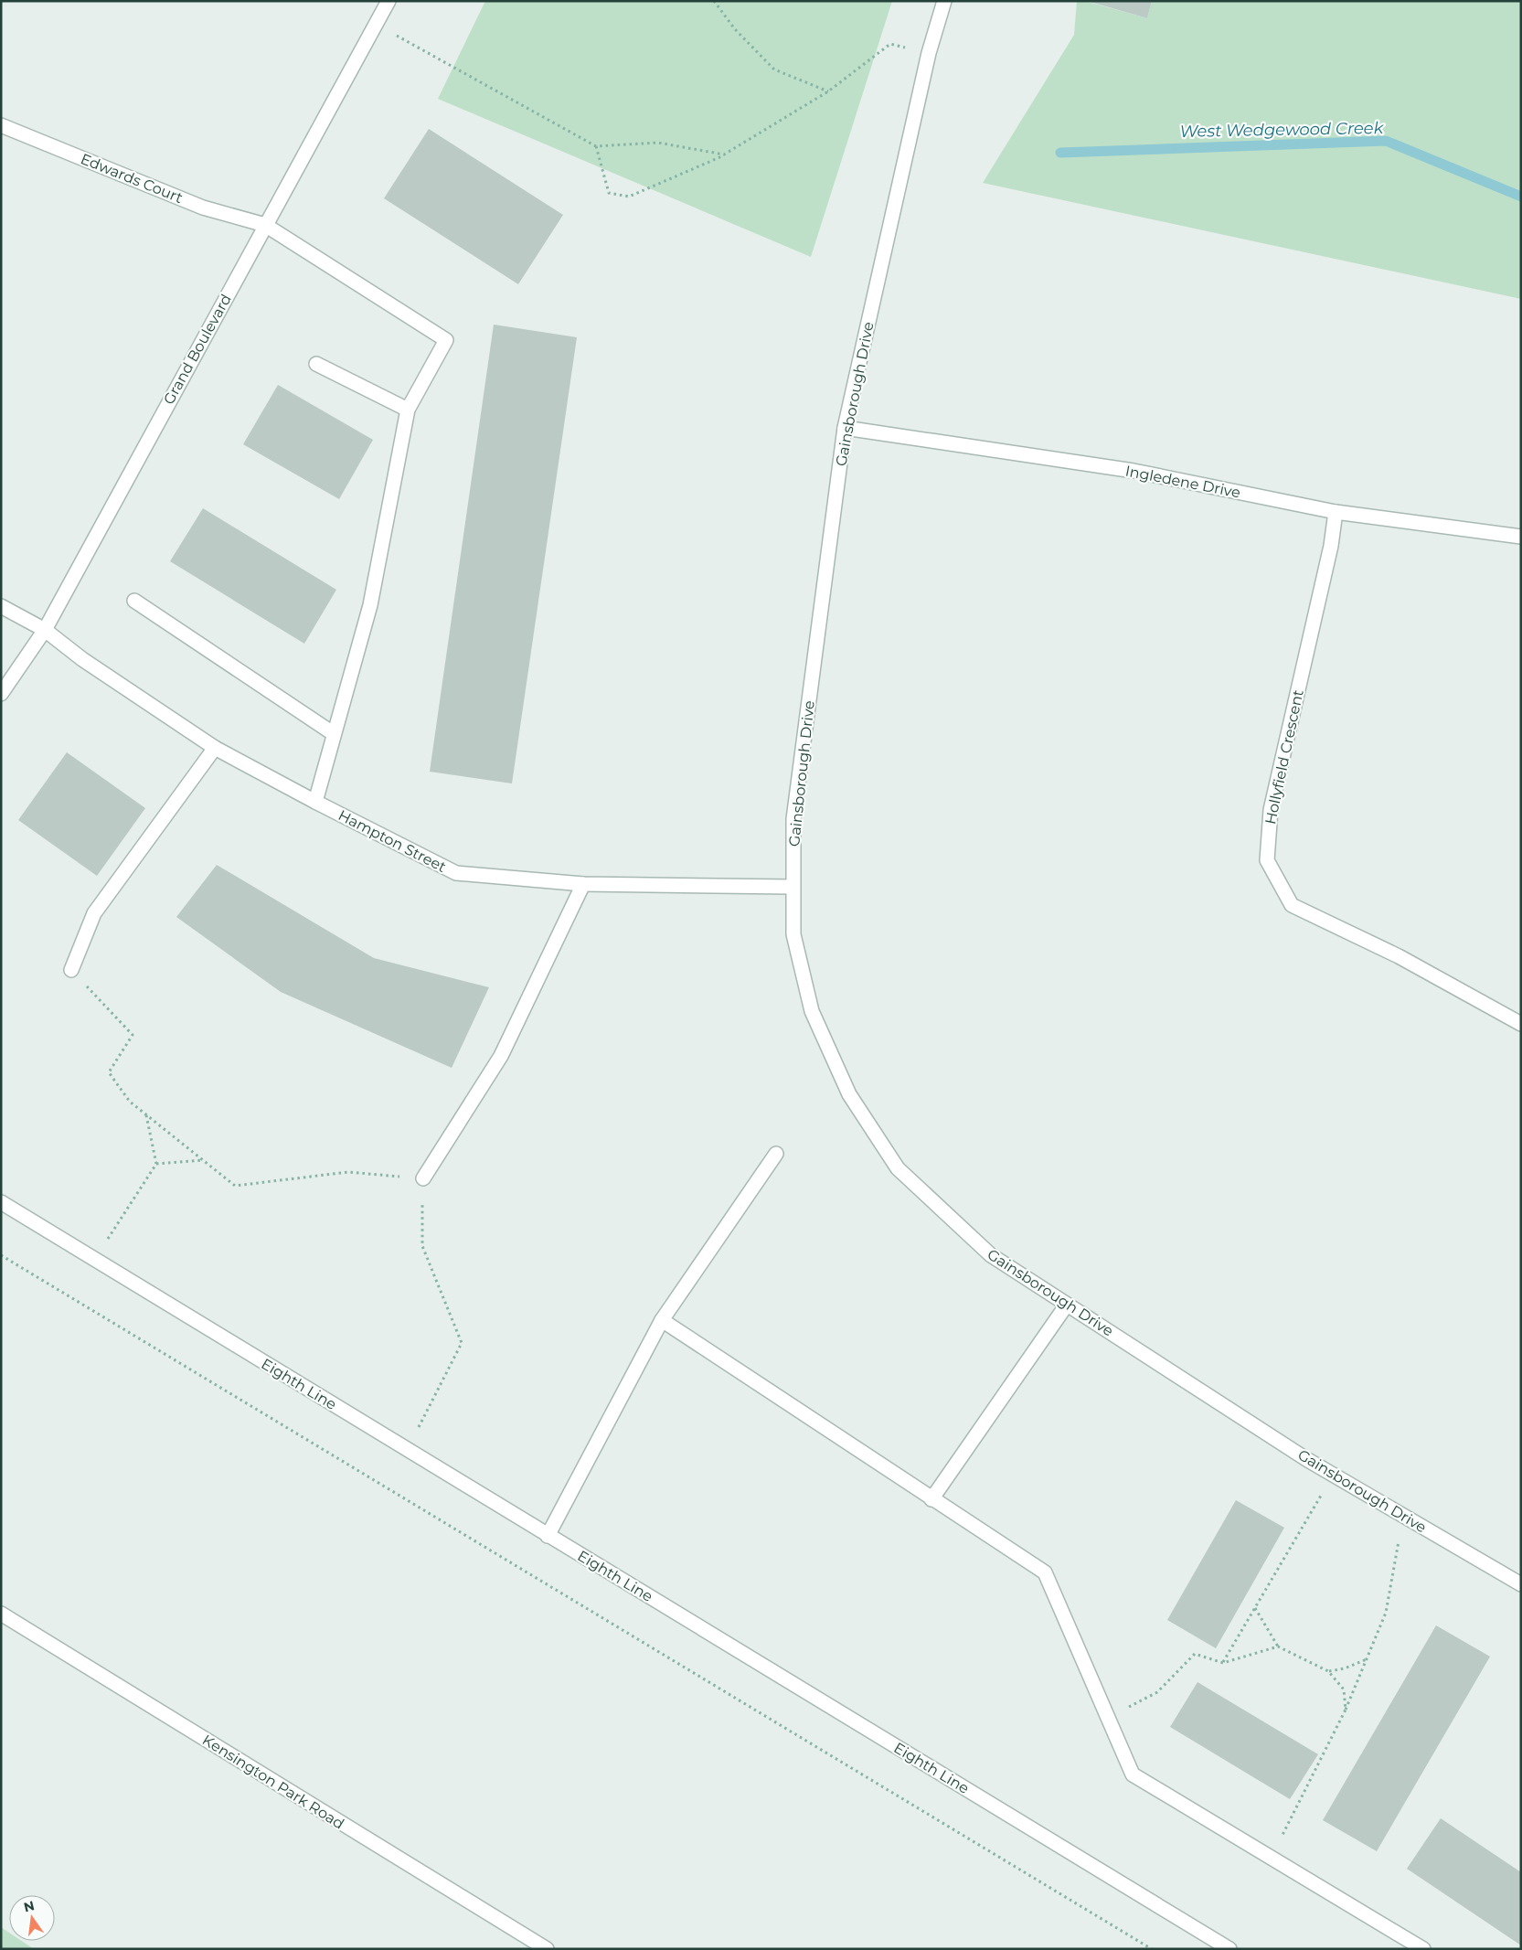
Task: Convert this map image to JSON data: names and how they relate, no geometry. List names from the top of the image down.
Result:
{
  "streets": {
    "street": [
      "Edwards Court",
      "Grand Boulevard",
      "Gainsborough Drive",
      "Ingledene Drive",
      "Hollyfield Crescent",
      "Hampton Street",
      "Eighth Line",
      "Kensington Park Road"
    ]
  },
  "crossings": [
    ["Edwards Court", "Grand Boulevard"],
    ["Grand Boulevard", "Hampton Street"],
    ["Gainsborough Drive", "Ingledene Drive"],
    ["Gainsborough Drive", "Hampton Street"],
    ["Ingledene Drive", "Hollyfield Crescent"]
  ],
  "water": ["West Wedgewood Creek"],
  "north": "top"
}
